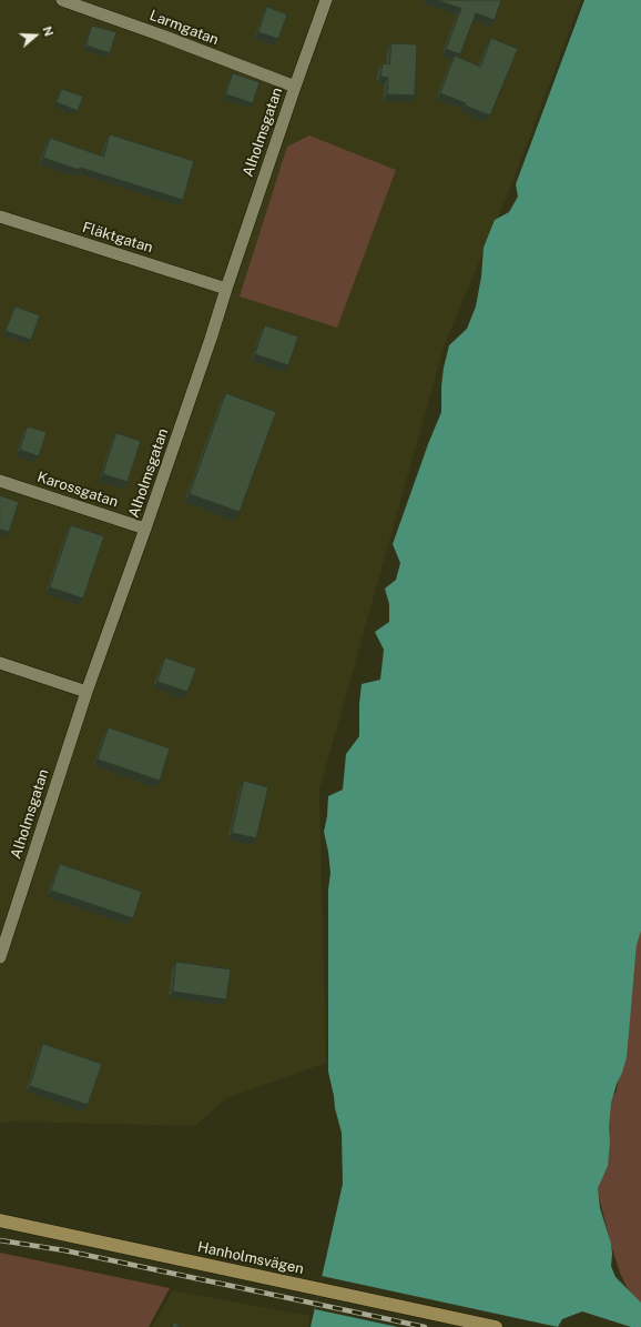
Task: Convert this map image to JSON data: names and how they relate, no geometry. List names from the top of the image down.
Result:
{
  "streets": {
    "street": [
      "Larmgatan",
      "Alholmsgatan",
      "Fläktgatan",
      "Karossgatan",
      "Hanholmsvägen"
    ]
  },
  "crossings": [
    ["Larmgatan", "Alholmsgatan"],
    ["Alholmsgatan", "Fläktgatan"],
    ["Alholmsgatan", "Karossgatan"]
  ],
  "north": "right"
}
